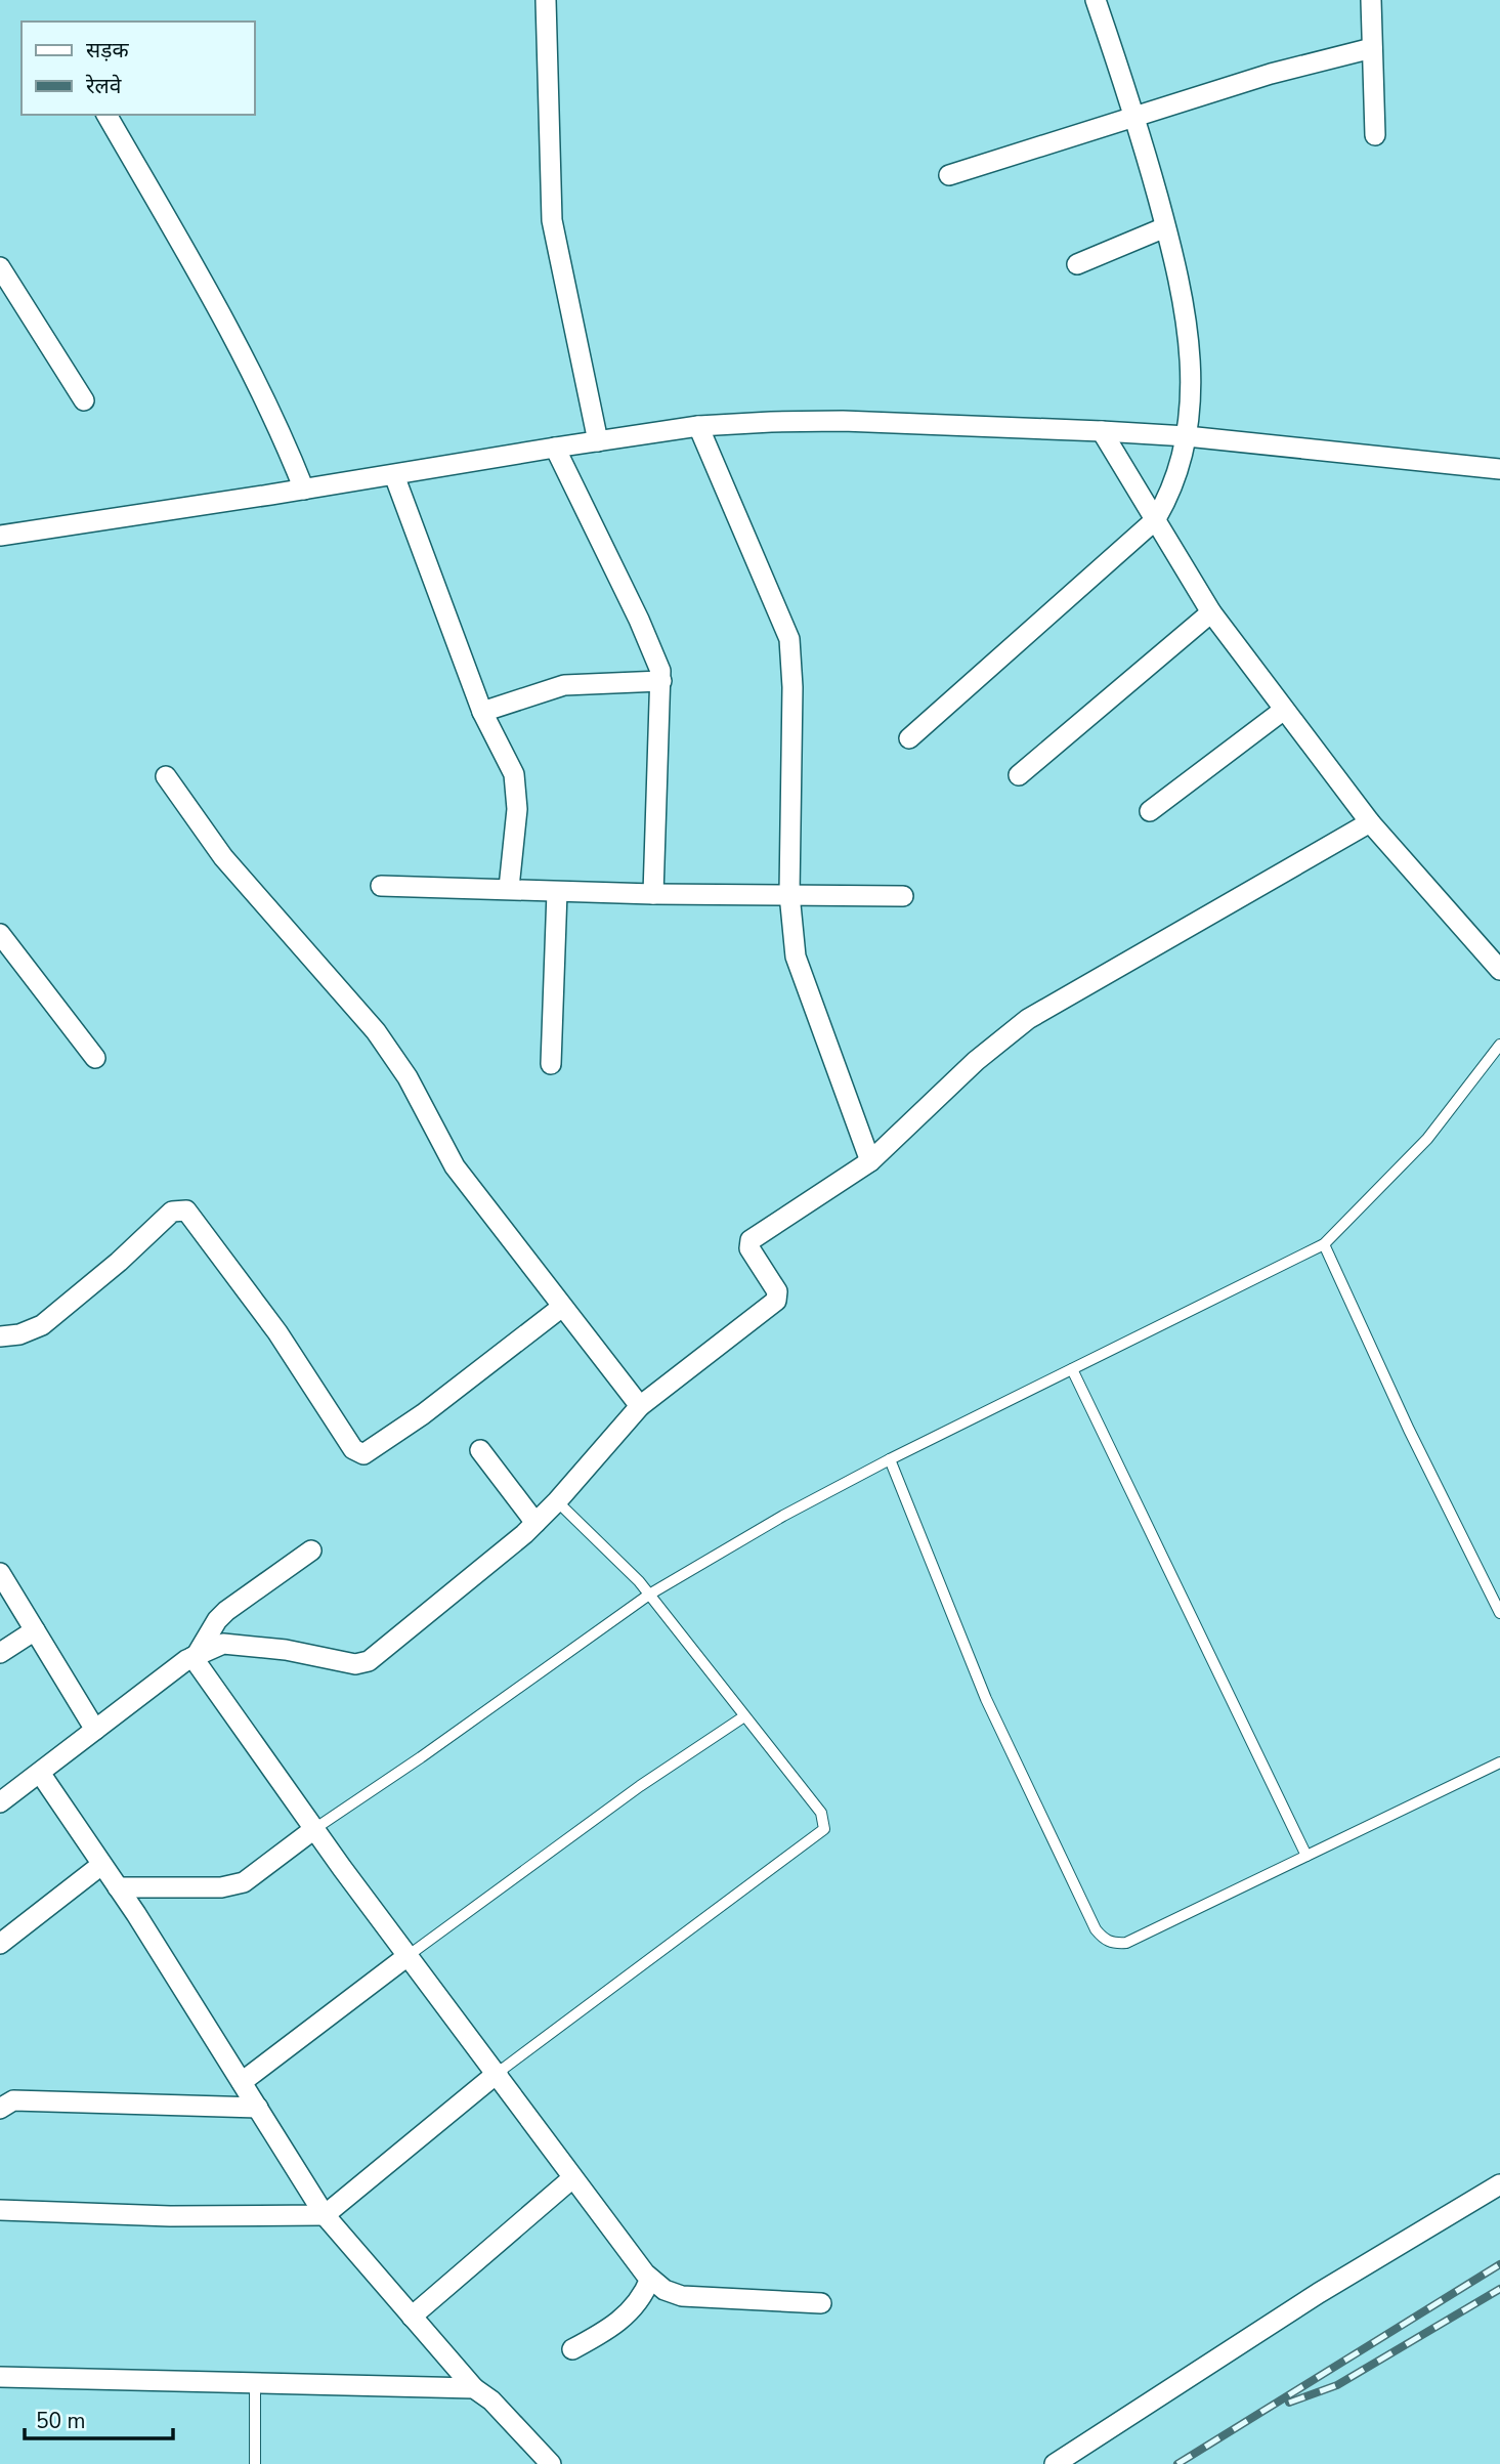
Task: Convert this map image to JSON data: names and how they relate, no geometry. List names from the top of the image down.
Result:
{
  "legend": ["सड़क", "रेलवे"],
  "scale_bar": "50 m"
}
